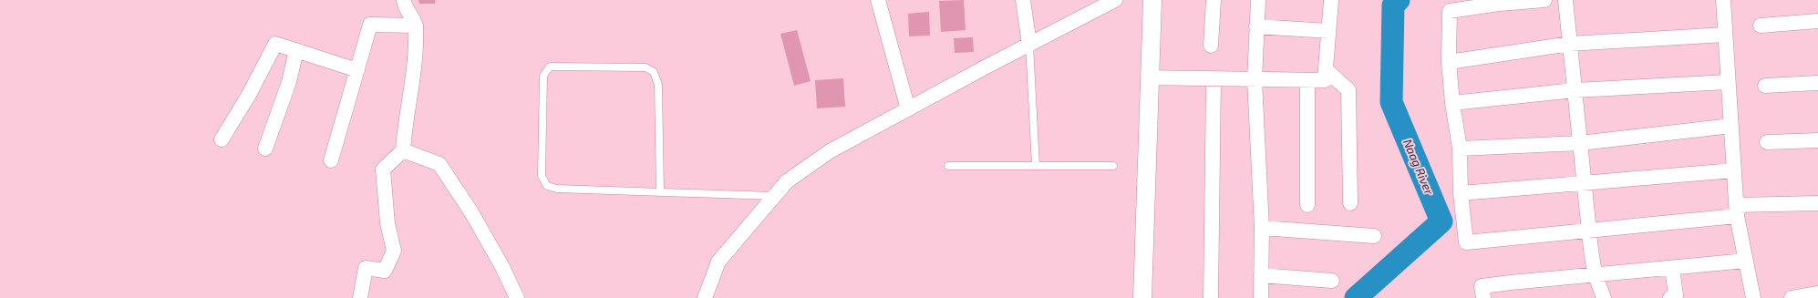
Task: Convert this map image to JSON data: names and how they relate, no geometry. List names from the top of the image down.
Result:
{
  "water": ["Naag River"]
}
